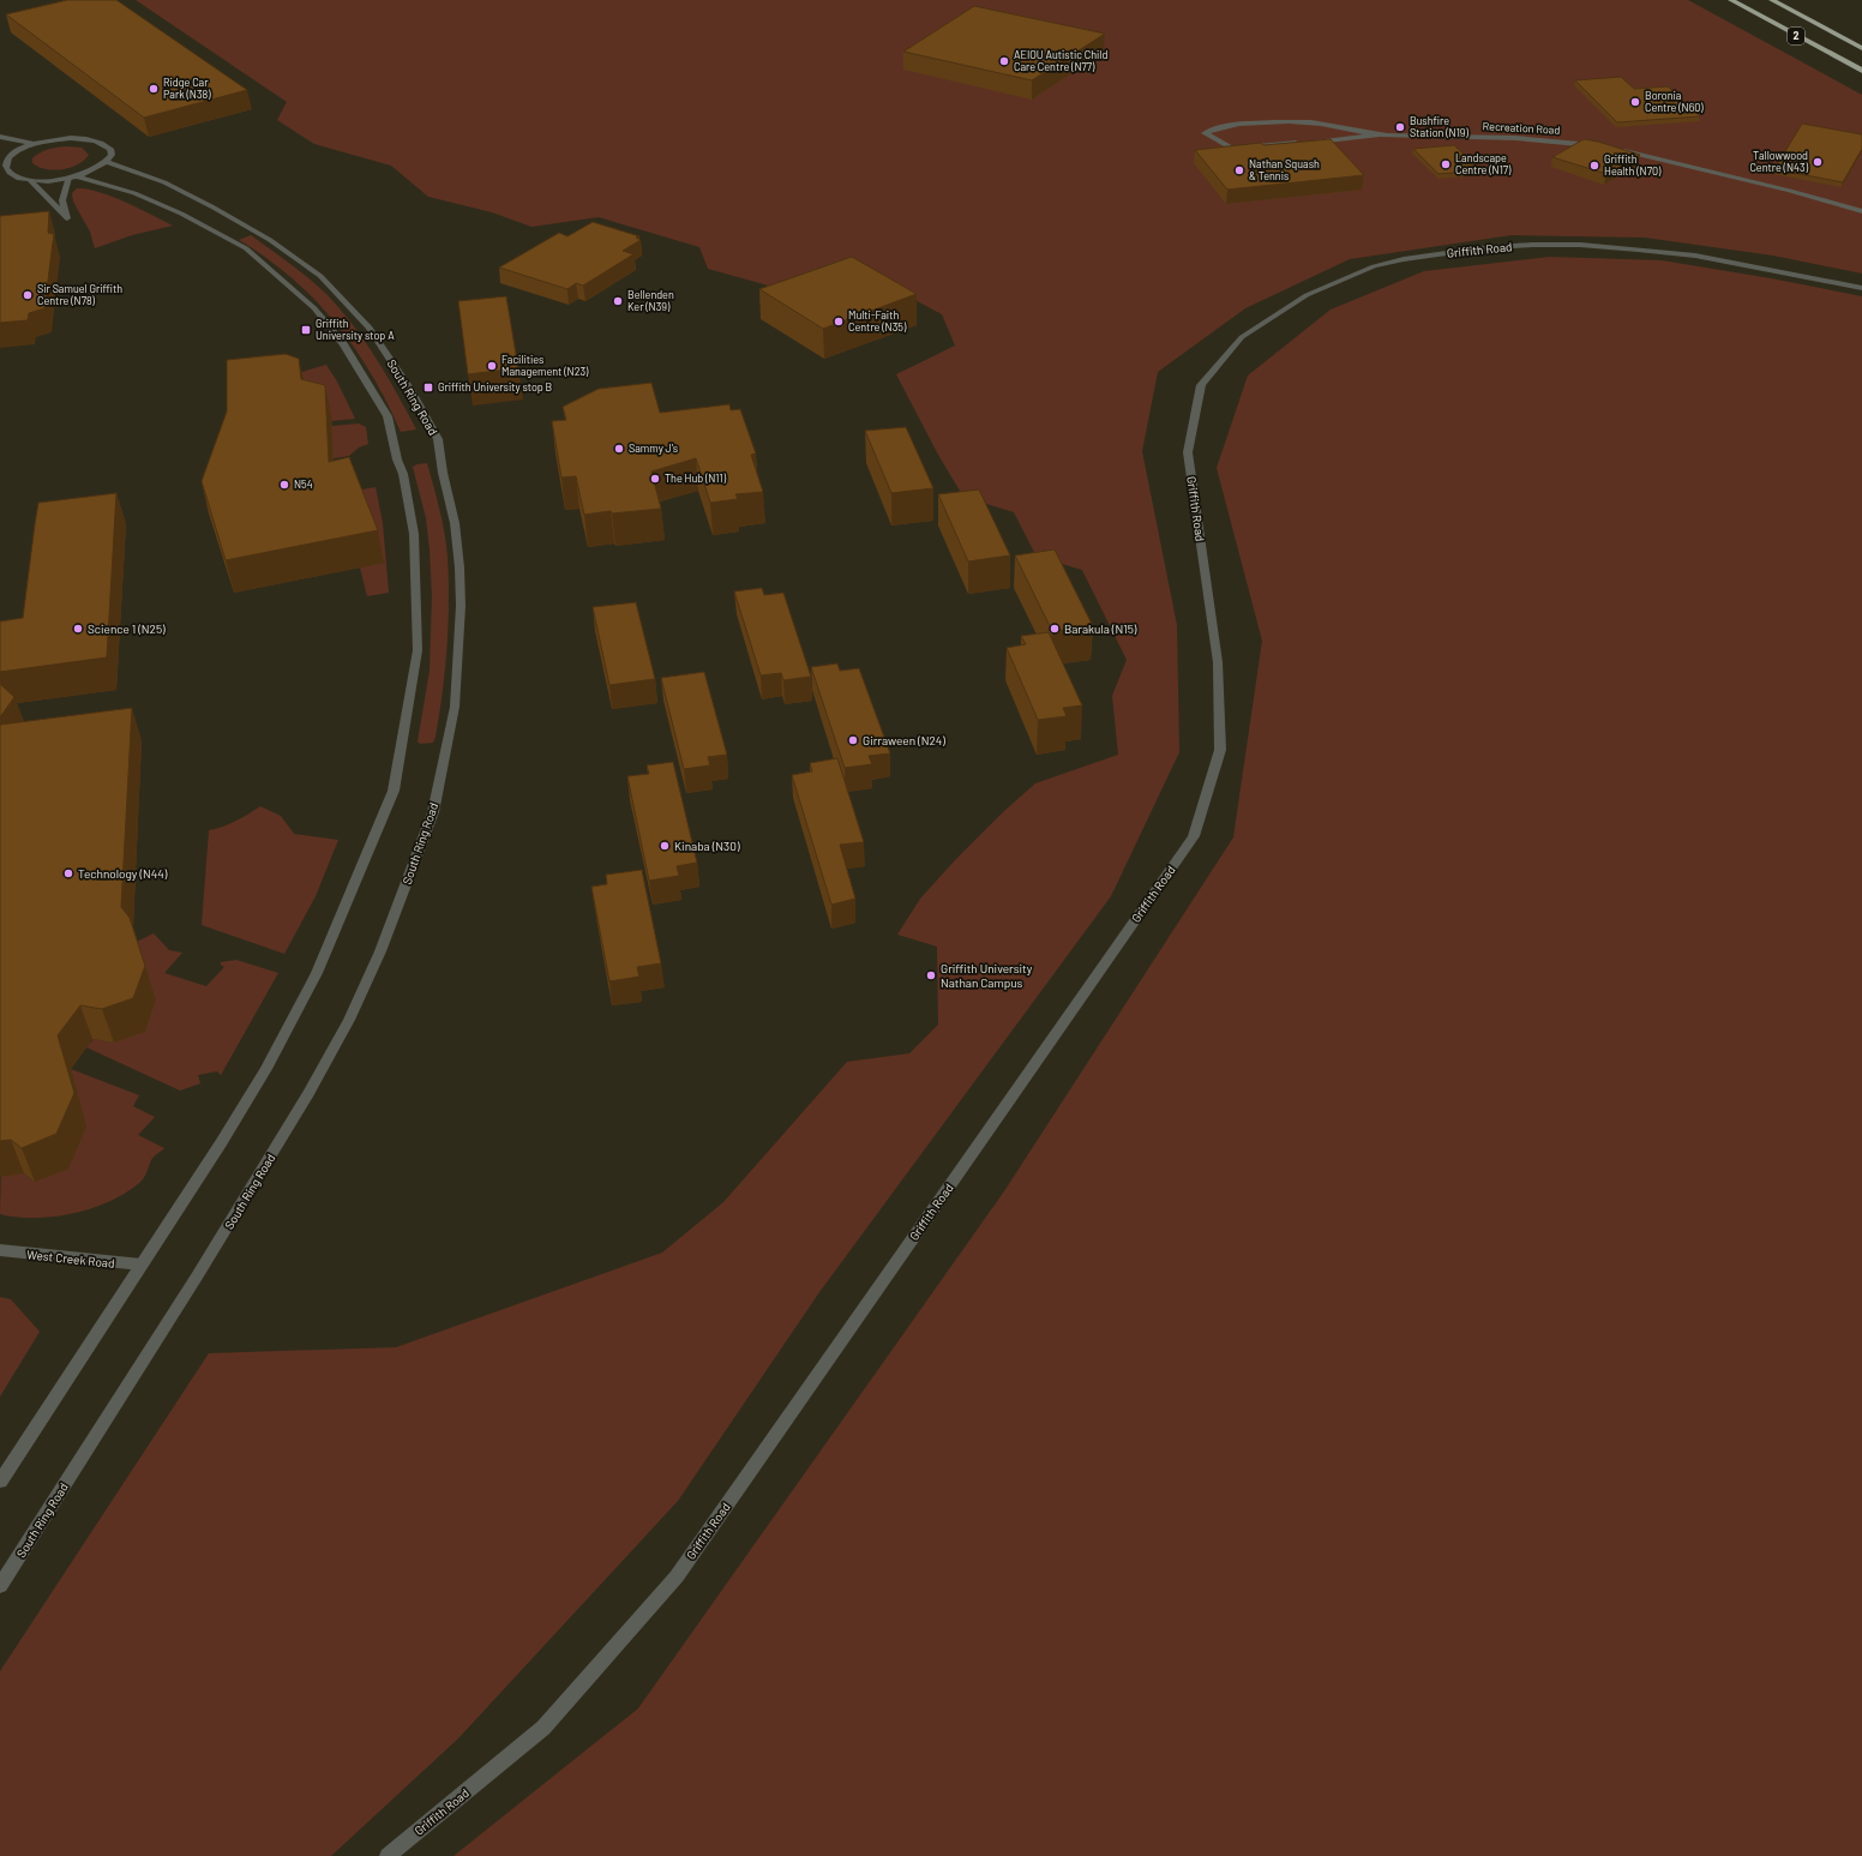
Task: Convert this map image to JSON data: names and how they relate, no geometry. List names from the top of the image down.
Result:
{
  "streets": {
    "highway": ["2"],
    "street": [
      "Recreation Road",
      "Griffith Road",
      "South Ring Road",
      "West Creek Road"
    ]
  },
  "places": {
    "other": [
      "AEIOU Autistic Child Care Centre (N77)",
      "Ridge Car Park (N38)",
      "Boronia Centre (N60)",
      "Bushfire Station (N19)",
      "Tallowwood Centre (N43)",
      "Landscape Centre (N17)",
      "Griffith Health (N70)",
      "Nathan Squash & Tennis",
      "Sir Samuel Griffith Centre (N78)",
      "Bellenden Ker (N39)",
      "Multi-Faith Centre (N35)",
      "Facilities Management (N23)",
      "Sammy J's",
      "The Hub (N11)",
      "N54",
      "Science 1 (N25)",
      "Barakula (N15)",
      "Girraween (N24)",
      "Kinaba (N30)",
      "Technology (N44)",
      "Griffith University Nathan Campus"
    ],
    "transit": ["Griffith University stop A", "Griffith University stop B"]
  }
}
